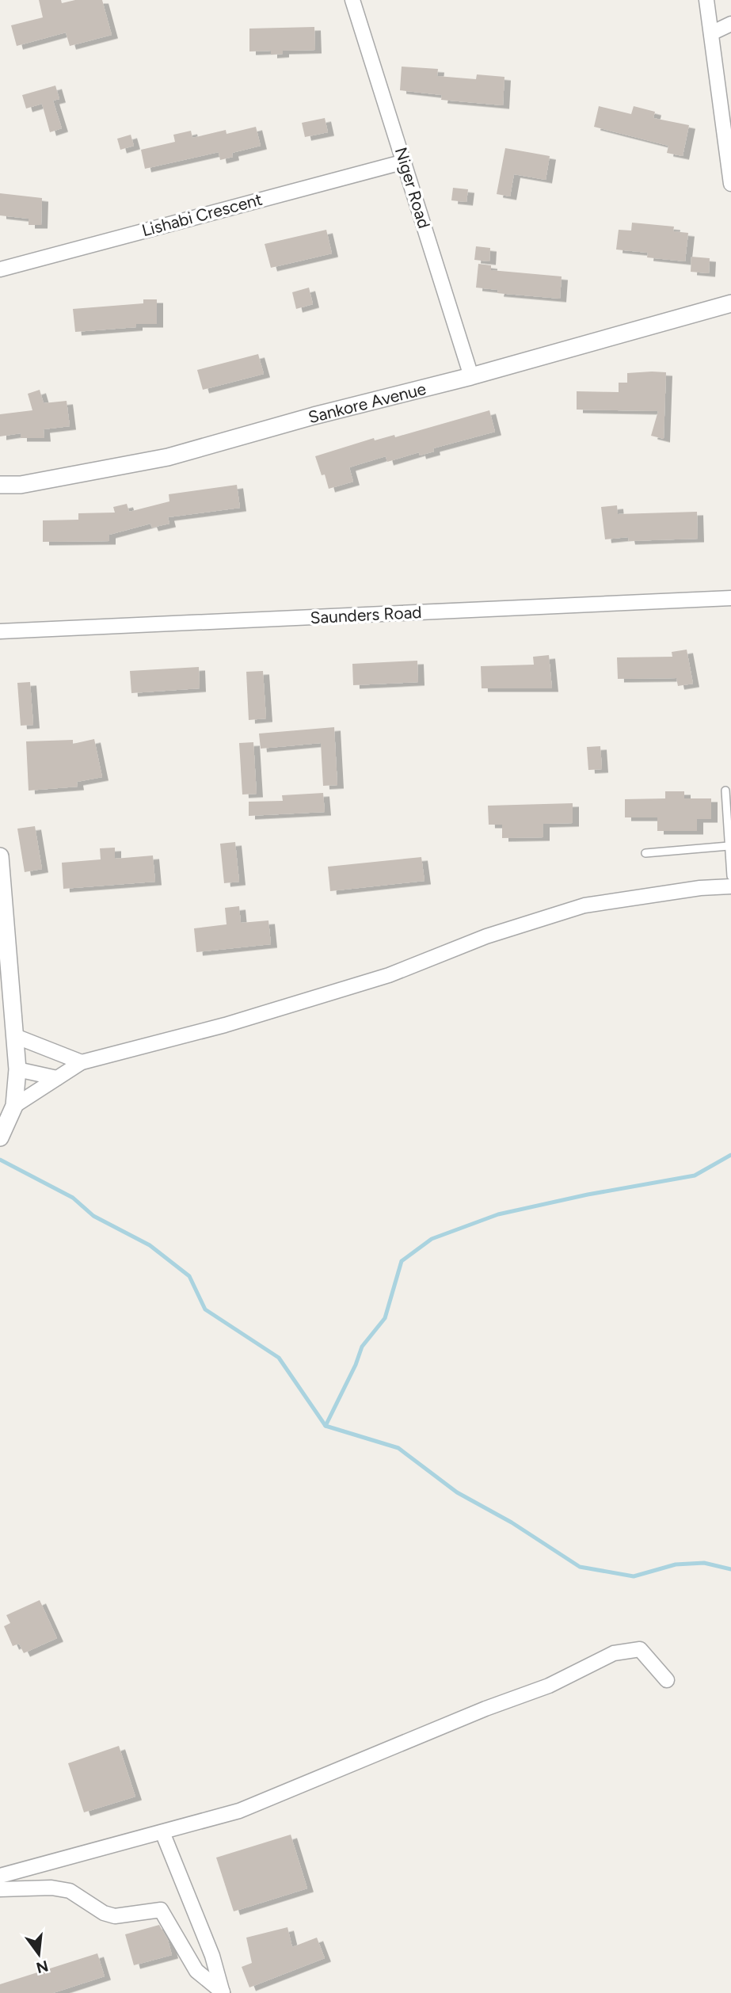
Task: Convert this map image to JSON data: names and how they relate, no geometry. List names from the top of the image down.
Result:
{
  "streets": {
    "street": [
      "Niger Road",
      "Lishabi Crescent",
      "Sankore Avenue",
      "Saunders Road"
    ]
  },
  "crossings": [
    ["Niger Road", "Lishabi Crescent"],
    ["Niger Road", "Sankore Avenue"]
  ],
  "north": "bottom"
}
